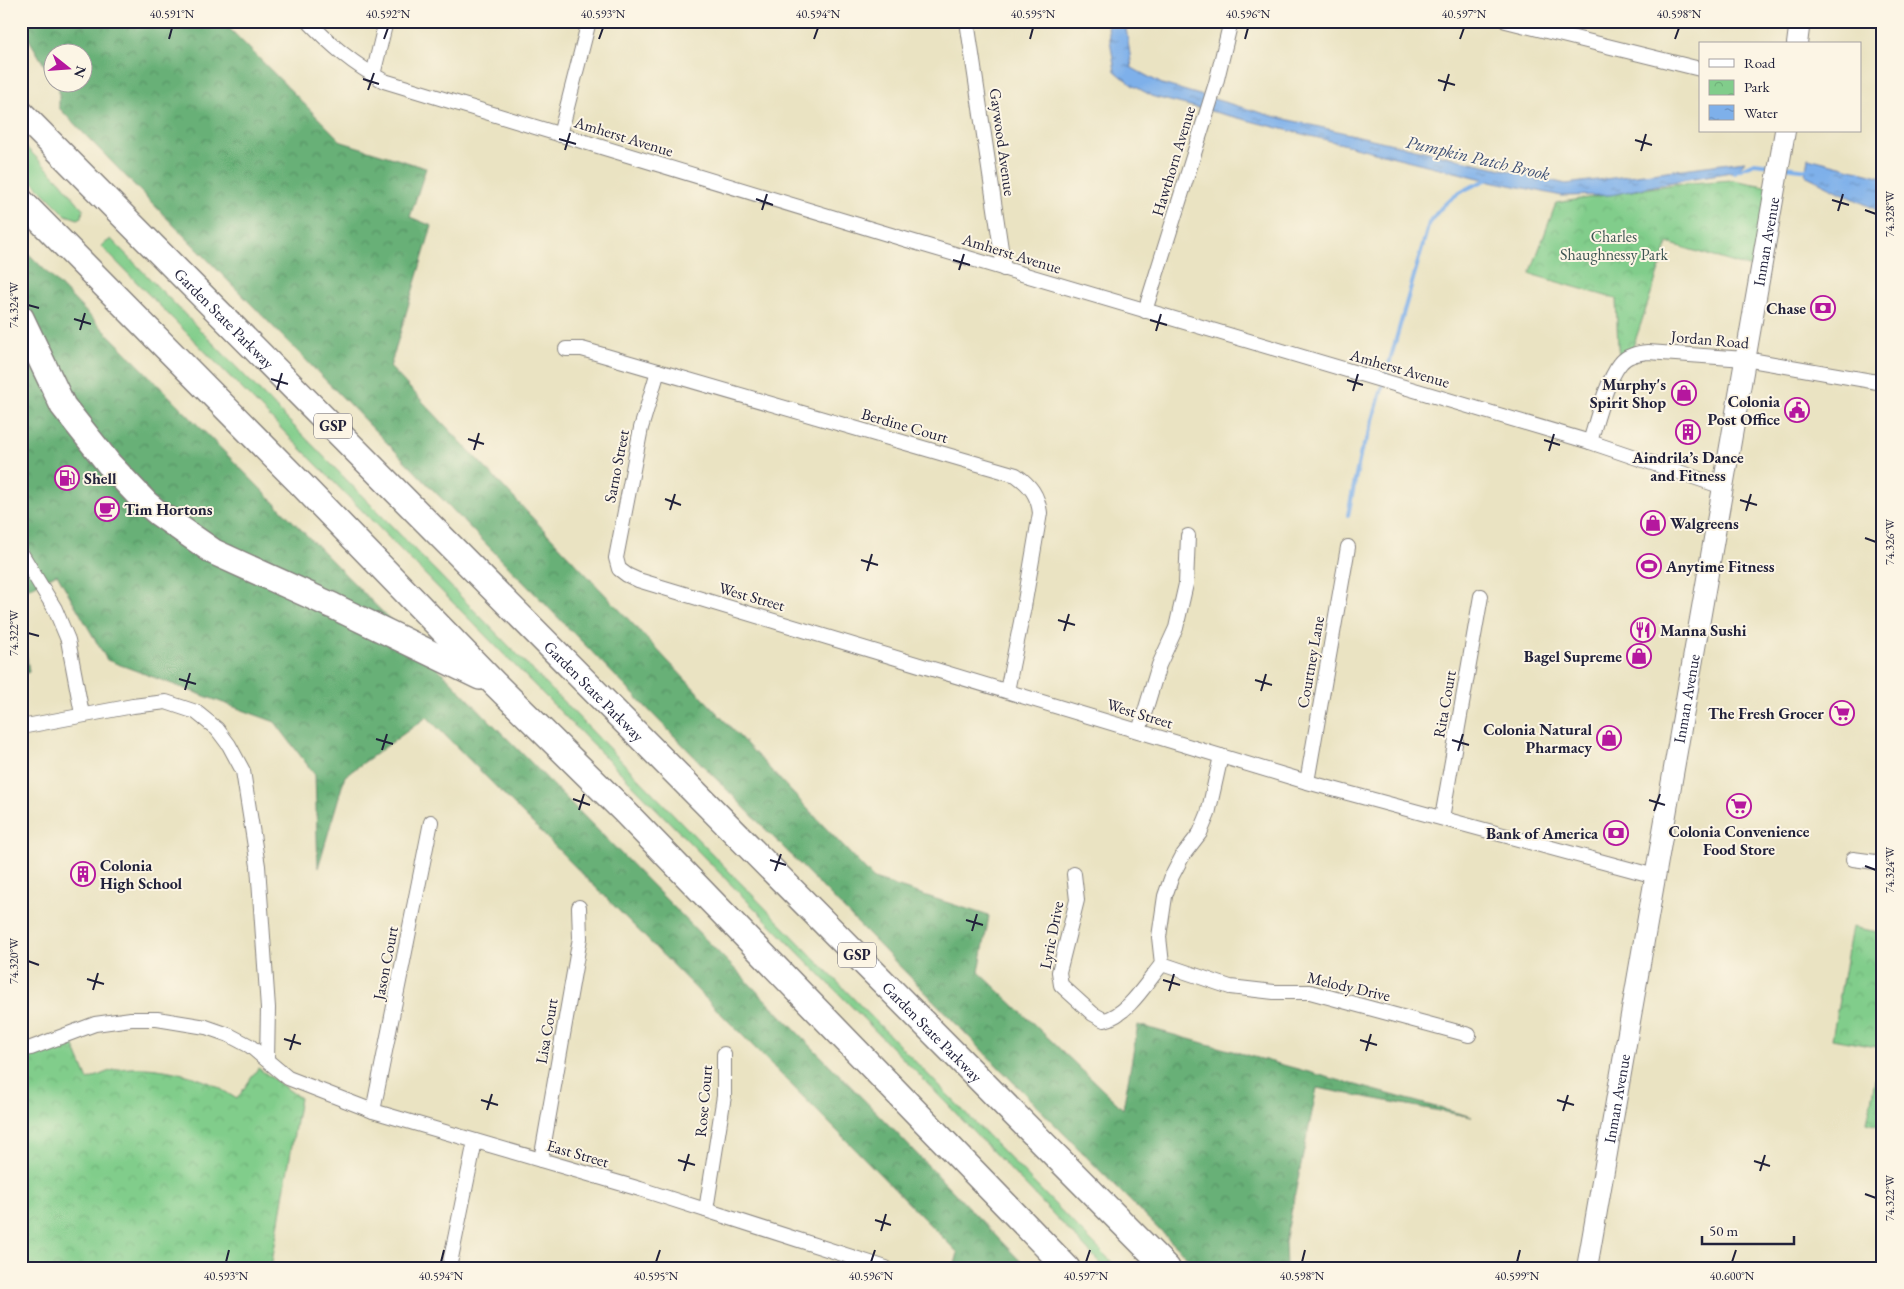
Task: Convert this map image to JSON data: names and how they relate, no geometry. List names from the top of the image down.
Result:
{
  "streets": {
    "highway": ["Garden State Parkway", "GSP"],
    "main road": ["Inman Avenue"],
    "street": [
      "Amherst Avenue",
      "Gaywood Avenue",
      "Hawthorn Avenue",
      "Jordan Road",
      "Berdine Court",
      "Sarno Street",
      "West Street",
      "Courtney Lane",
      "Rita Court",
      "Lyric Drive",
      "Jason Court",
      "Melody Drive",
      "Lisa Court",
      "Rose Court",
      "East Street"
    ]
  },
  "crossings": [
    ["Amherst Avenue", "Gaywood Avenue"],
    ["Amherst Avenue", "Hawthorn Avenue"],
    ["Amherst Avenue", "Inman Avenue"],
    ["Amherst Avenue", "Jordan Road"],
    ["Inman Avenue", "Jordan Road"],
    ["Inman Avenue", "West Street"],
    ["Berdine Court", "Sarno Street"],
    ["Berdine Court", "West Street"],
    ["Sarno Street", "West Street"],
    ["West Street", "Courtney Lane"],
    ["West Street", "Rita Court"],
    ["Lyric Drive", "Melody Drive"],
    ["Jason Court", "East Street"],
    ["Lisa Court", "East Street"],
    ["Rose Court", "East Street"]
  ],
  "water": ["Pumpkin Patch Brook"],
  "parks": ["Charles Shaughnessy Park"],
  "places": {
    "bank": ["Chase", "Bank of America"],
    "shop": [
      "Murphy's Spirit Shop",
      "Walgreens",
      "Bagel Supreme",
      "Colonia Natural Pharmacy"
    ],
    "public building": ["Colonia Post Office"],
    "building": ["Aindrila’s Dance and Fitness", "Colonia High School"],
    "fuel station": ["Shell"],
    "cafe": ["Tim Hortons"],
    "sports": ["Anytime Fitness"],
    "restaurant": ["Manna Sushi"],
    "supermarket": ["The Fresh Grocer", "Colonia Convenience Food Store"]
  },
  "legend": ["Road", "Park", "Water"],
  "scale_bar": "50 m",
  "north": "right",
  "coordinates": [
    "40.591°N",
    "40.592°N",
    "40.593°N",
    "40.594°N",
    "40.595°N",
    "40.596°N",
    "40.597°N",
    "40.598°N",
    "74.328°W",
    "74.324°W",
    "74.326°W",
    "74.322°W",
    "74.320°W",
    "40.599°N",
    "40.600°N"
  ]
}
